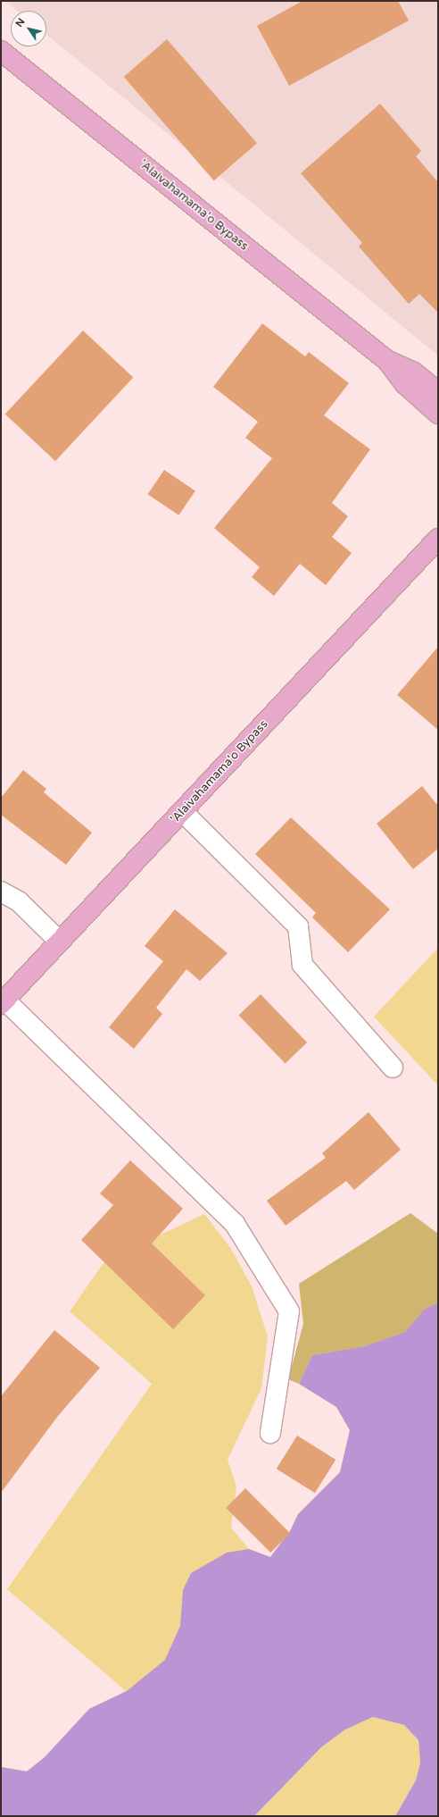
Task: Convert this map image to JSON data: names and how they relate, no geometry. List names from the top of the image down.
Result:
{
  "streets": {
    "main road": ["'Alaivahamama'o Bypass"]
  },
  "north": "top left"
}
